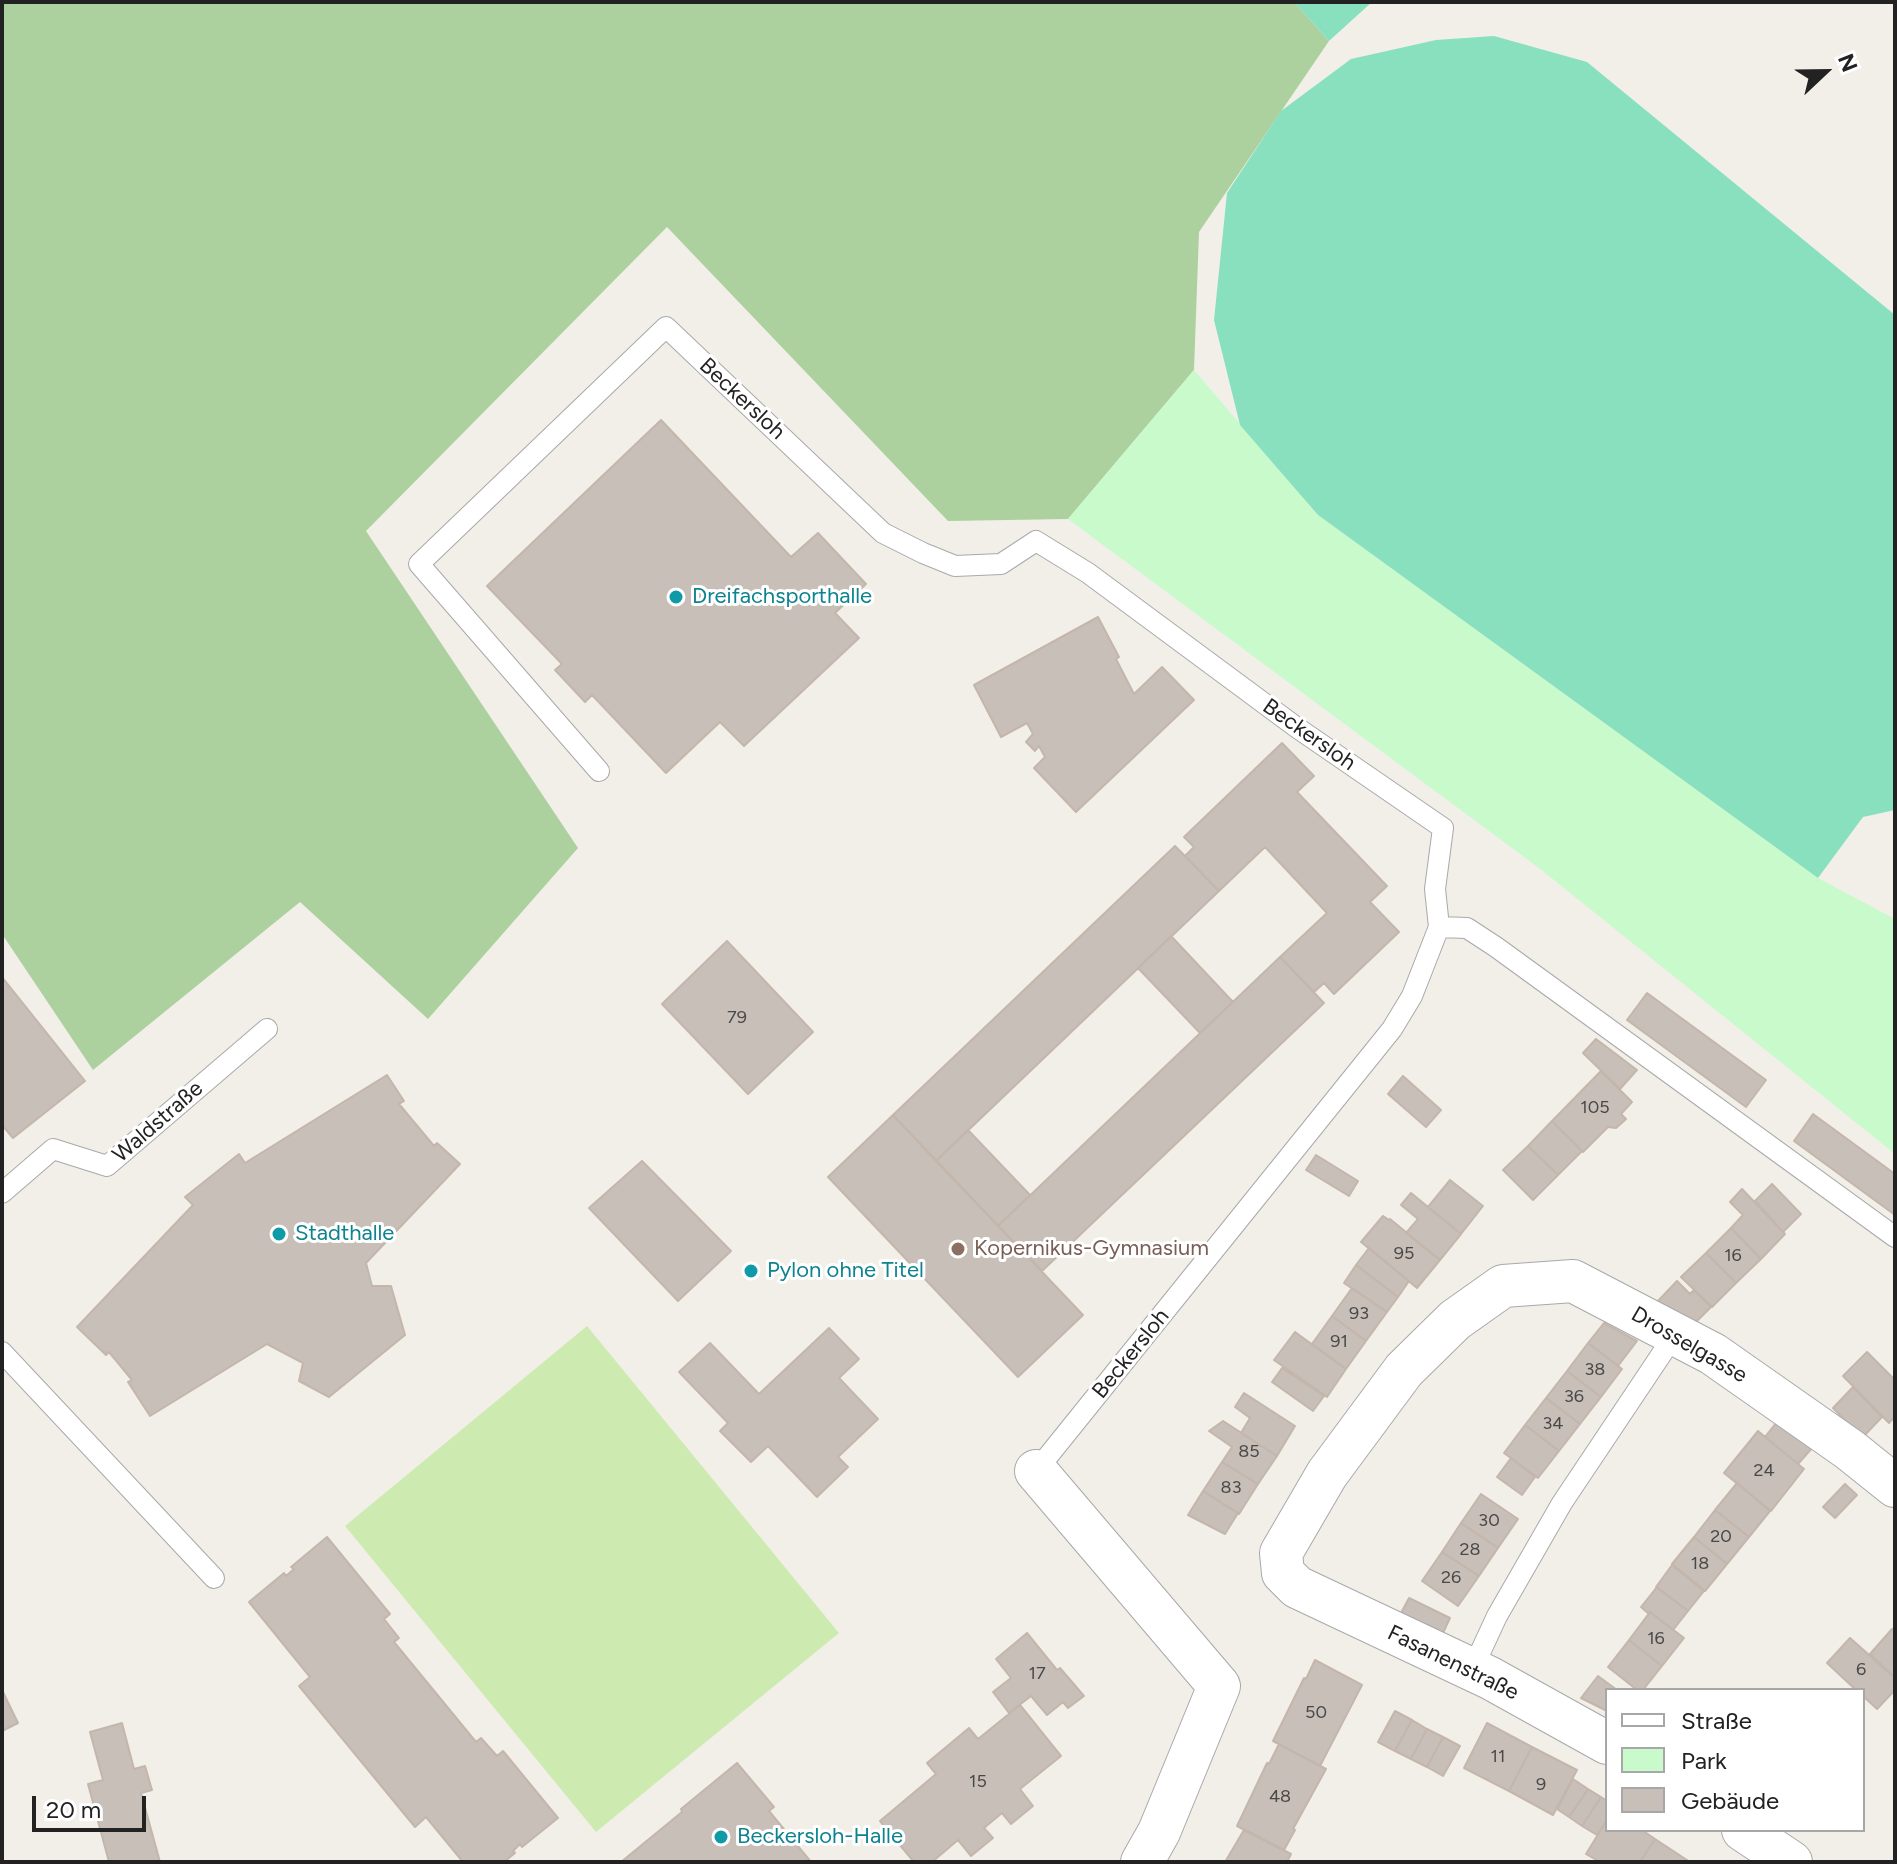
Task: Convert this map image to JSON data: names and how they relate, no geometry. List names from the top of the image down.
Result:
{
  "streets": {
    "street": ["Beckersloh", "Drosselgasse", "Fasanenstraße"],
    "lane": ["Waldstraße"]
  },
  "crossings": [
    ["Drosselgasse", "Fasanenstraße"]
  ],
  "places": [
    "Dreifachsporthalle",
    "Stadthalle",
    "Kopernikus-Gymnasium",
    "Pylon ohne Titel",
    "Beckersloh-Halle"
  ],
  "house_numbers": [
    "79",
    "105",
    "95",
    "16",
    "93",
    "91",
    "38",
    "36",
    "34",
    "85",
    "24",
    "83",
    "30",
    "20",
    "28",
    "18",
    "26",
    "16",
    "6",
    "17",
    "50",
    "11",
    "15",
    "9",
    "48"
  ],
  "legend": ["Straße", "Park", "Gebäude"],
  "scale_bar": "20 m",
  "north": "right"
}
